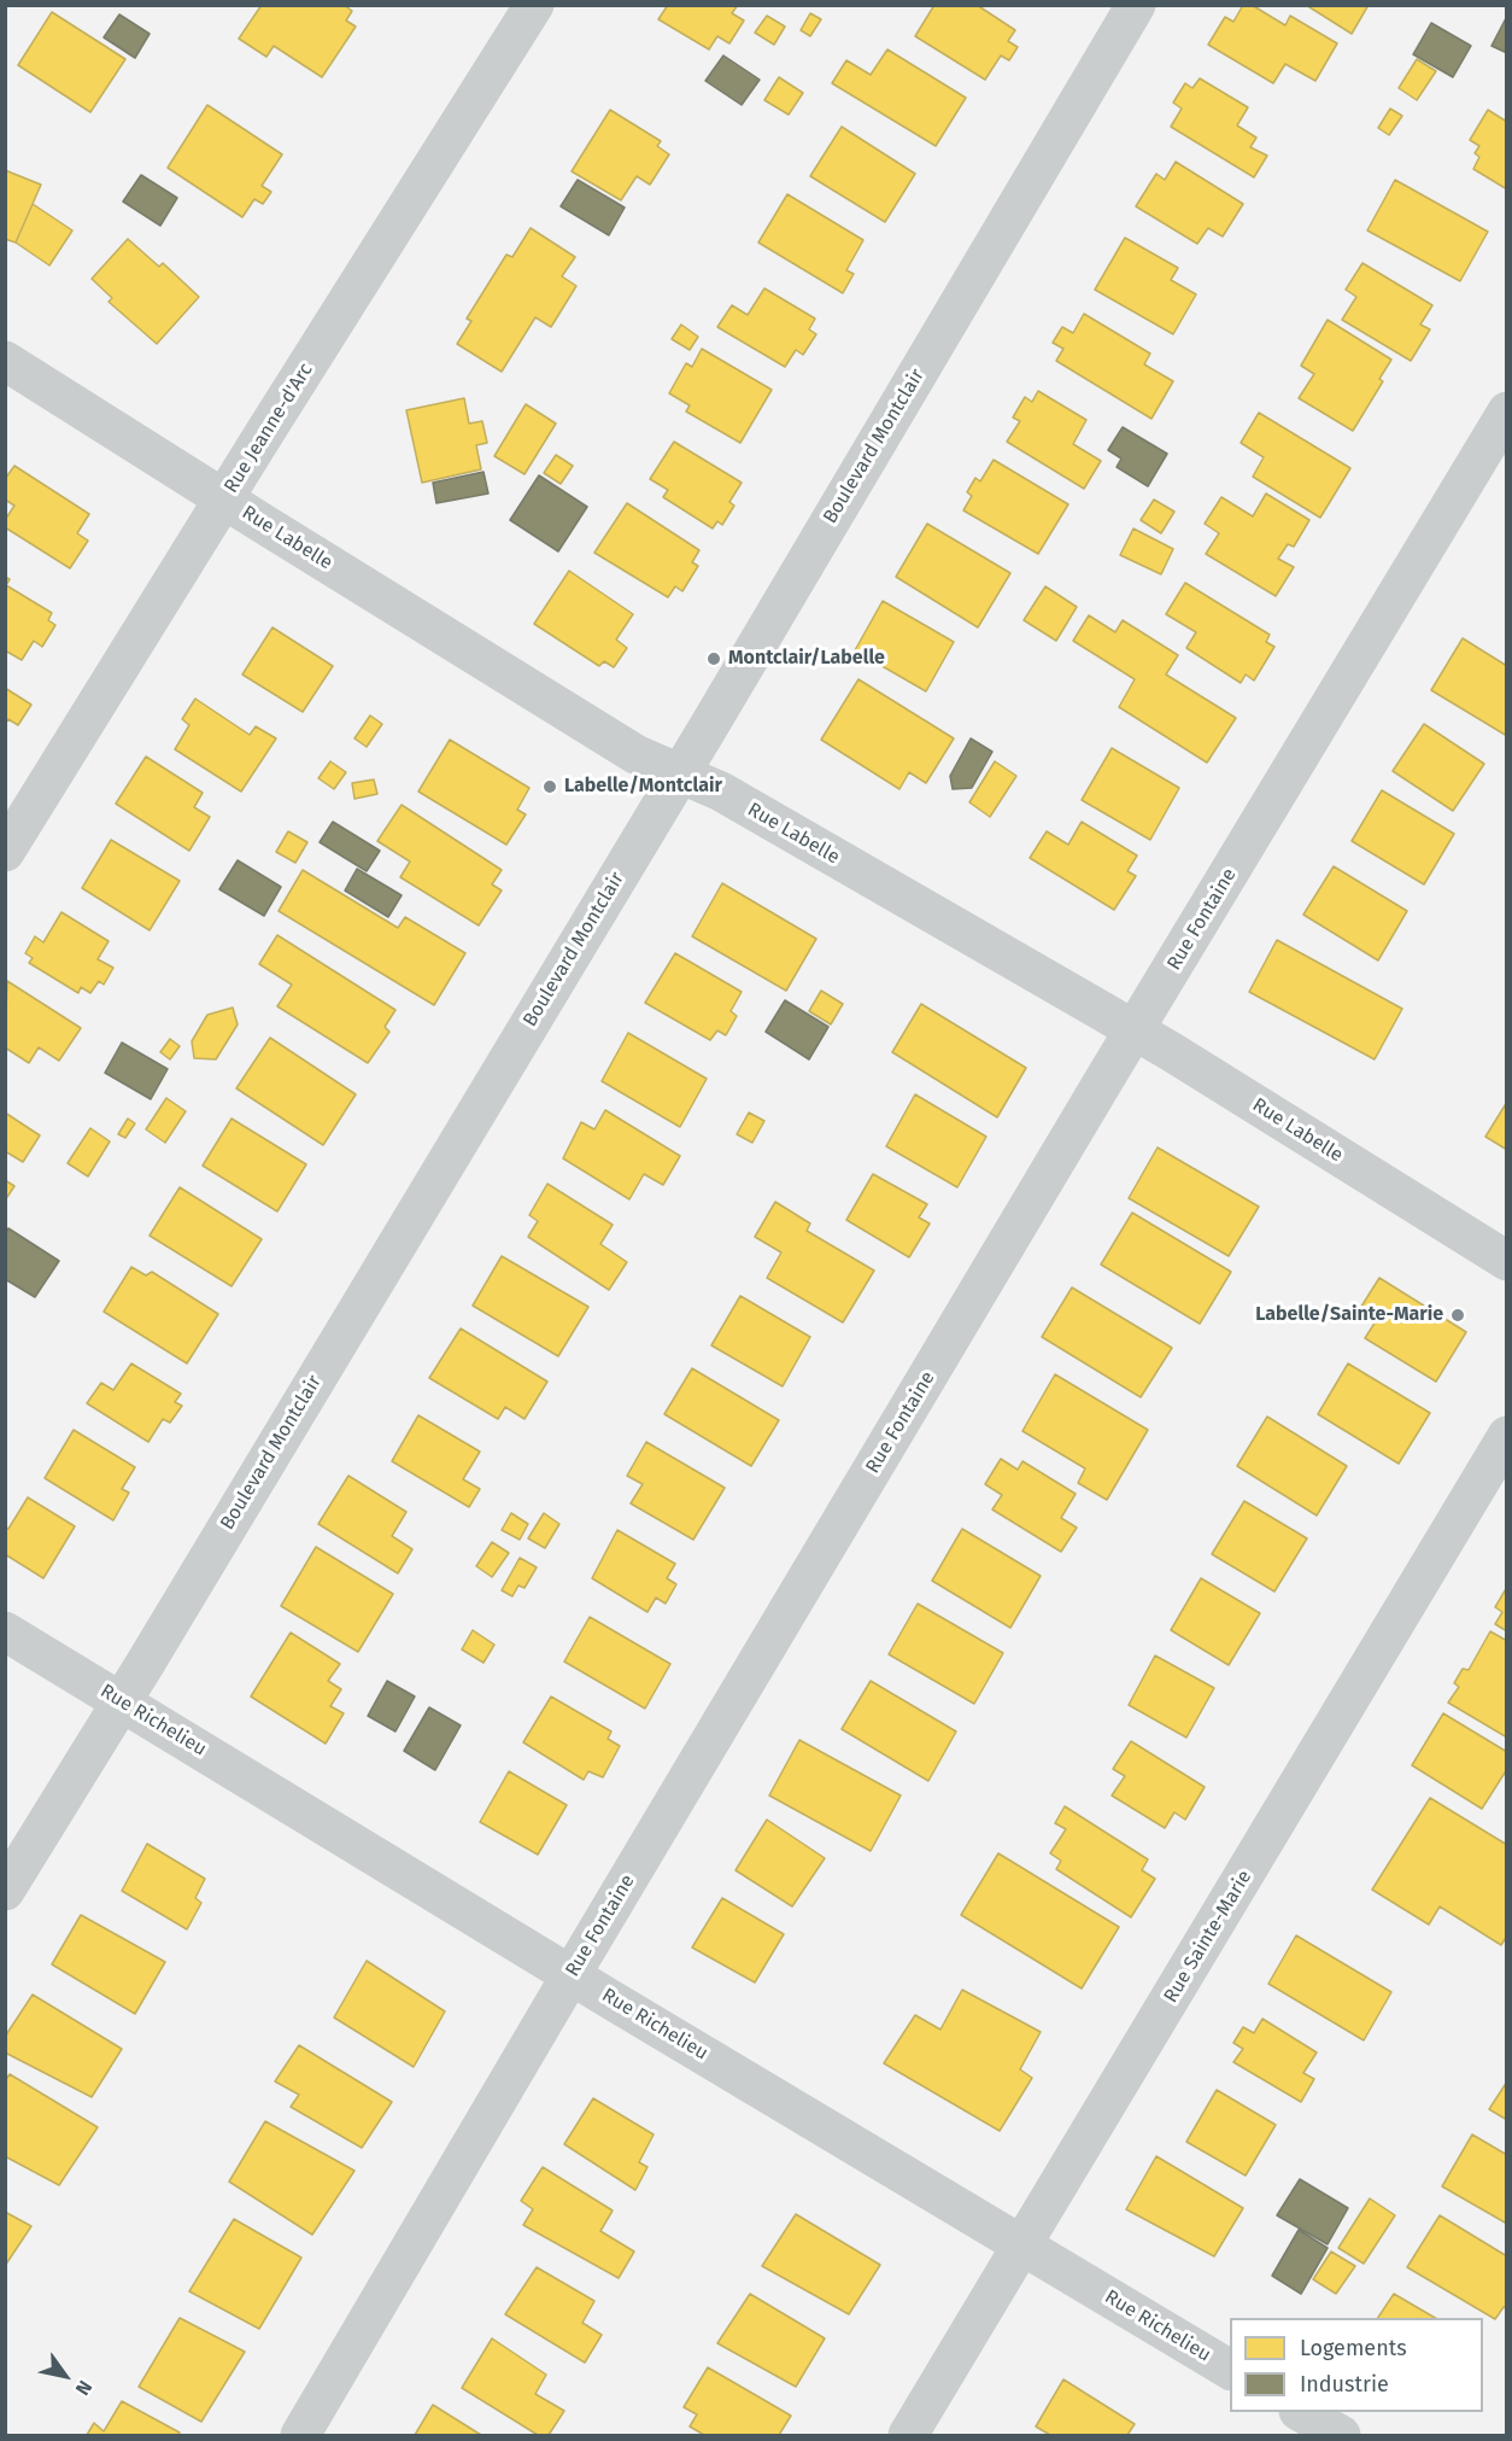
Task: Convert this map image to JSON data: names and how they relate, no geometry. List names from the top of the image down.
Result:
{
  "streets": {
    "street": [
      "Rue Jeanne-d'Arc",
      "Boulevard Montclair",
      "Rue Labelle",
      "Rue Fontaine",
      "Rue Richelieu",
      "Rue Sainte-Marie"
    ]
  },
  "crossings": [
    ["Rue Jeanne-d'Arc", "Rue Labelle"],
    ["Boulevard Montclair", "Rue Labelle"],
    ["Boulevard Montclair", "Rue Richelieu"],
    ["Rue Labelle", "Rue Fontaine"],
    ["Rue Fontaine", "Rue Richelieu"],
    ["Rue Richelieu", "Rue Sainte-Marie"]
  ],
  "places": ["Montclair/Labelle", "Labelle/Montclair", "Labelle/Sainte-Marie"],
  "legend": ["Logements", "Industrie"],
  "north": "bottom right"
}
